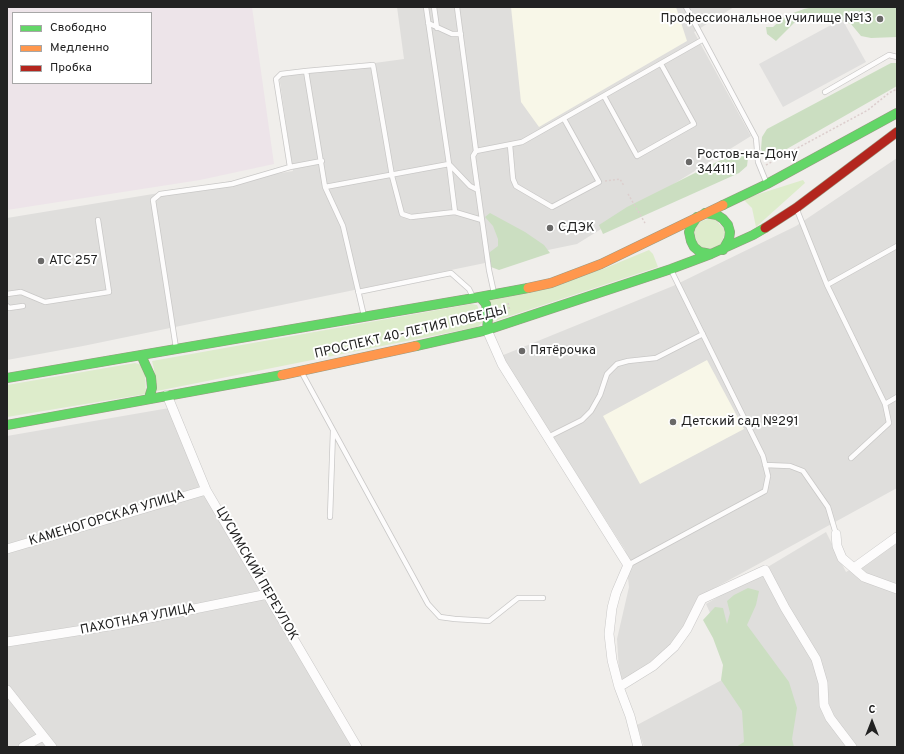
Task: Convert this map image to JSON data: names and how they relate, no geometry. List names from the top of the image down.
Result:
{
  "streets": {
    "main road": ["ПРОСПЕКТ 40-ЛЕТИЯ ПОБЕДЫ"],
    "street": ["КАМЕНОГОРСКАЯ УЛИЦА", "ЦУСИМСКИЙ ПЕРЕУЛОК", "ПАХОТНАЯ УЛИЦА"]
  },
  "crossings": [
    ["ПРОСПЕКТ 40-ЛЕТИЯ ПОБЕДЫ", "ЦУСИМСКИЙ ПЕРЕУЛОК"],
    ["КАМЕНОГОРСКАЯ УЛИЦА", "ЦУСИМСКИЙ ПЕРЕУЛОК"],
    ["ЦУСИМСКИЙ ПЕРЕУЛОК", "ПАХОТНАЯ УЛИЦА"]
  ],
  "places": [
    "Профессиональное училище №13",
    "Ростов-на-Дону 344111",
    "СДЭК",
    "АТС 257",
    "Пятёрочка",
    "Детский сад №291"
  ],
  "legend": ["Свободно", "Медленно", "Пробка"],
  "north": "top"
}
